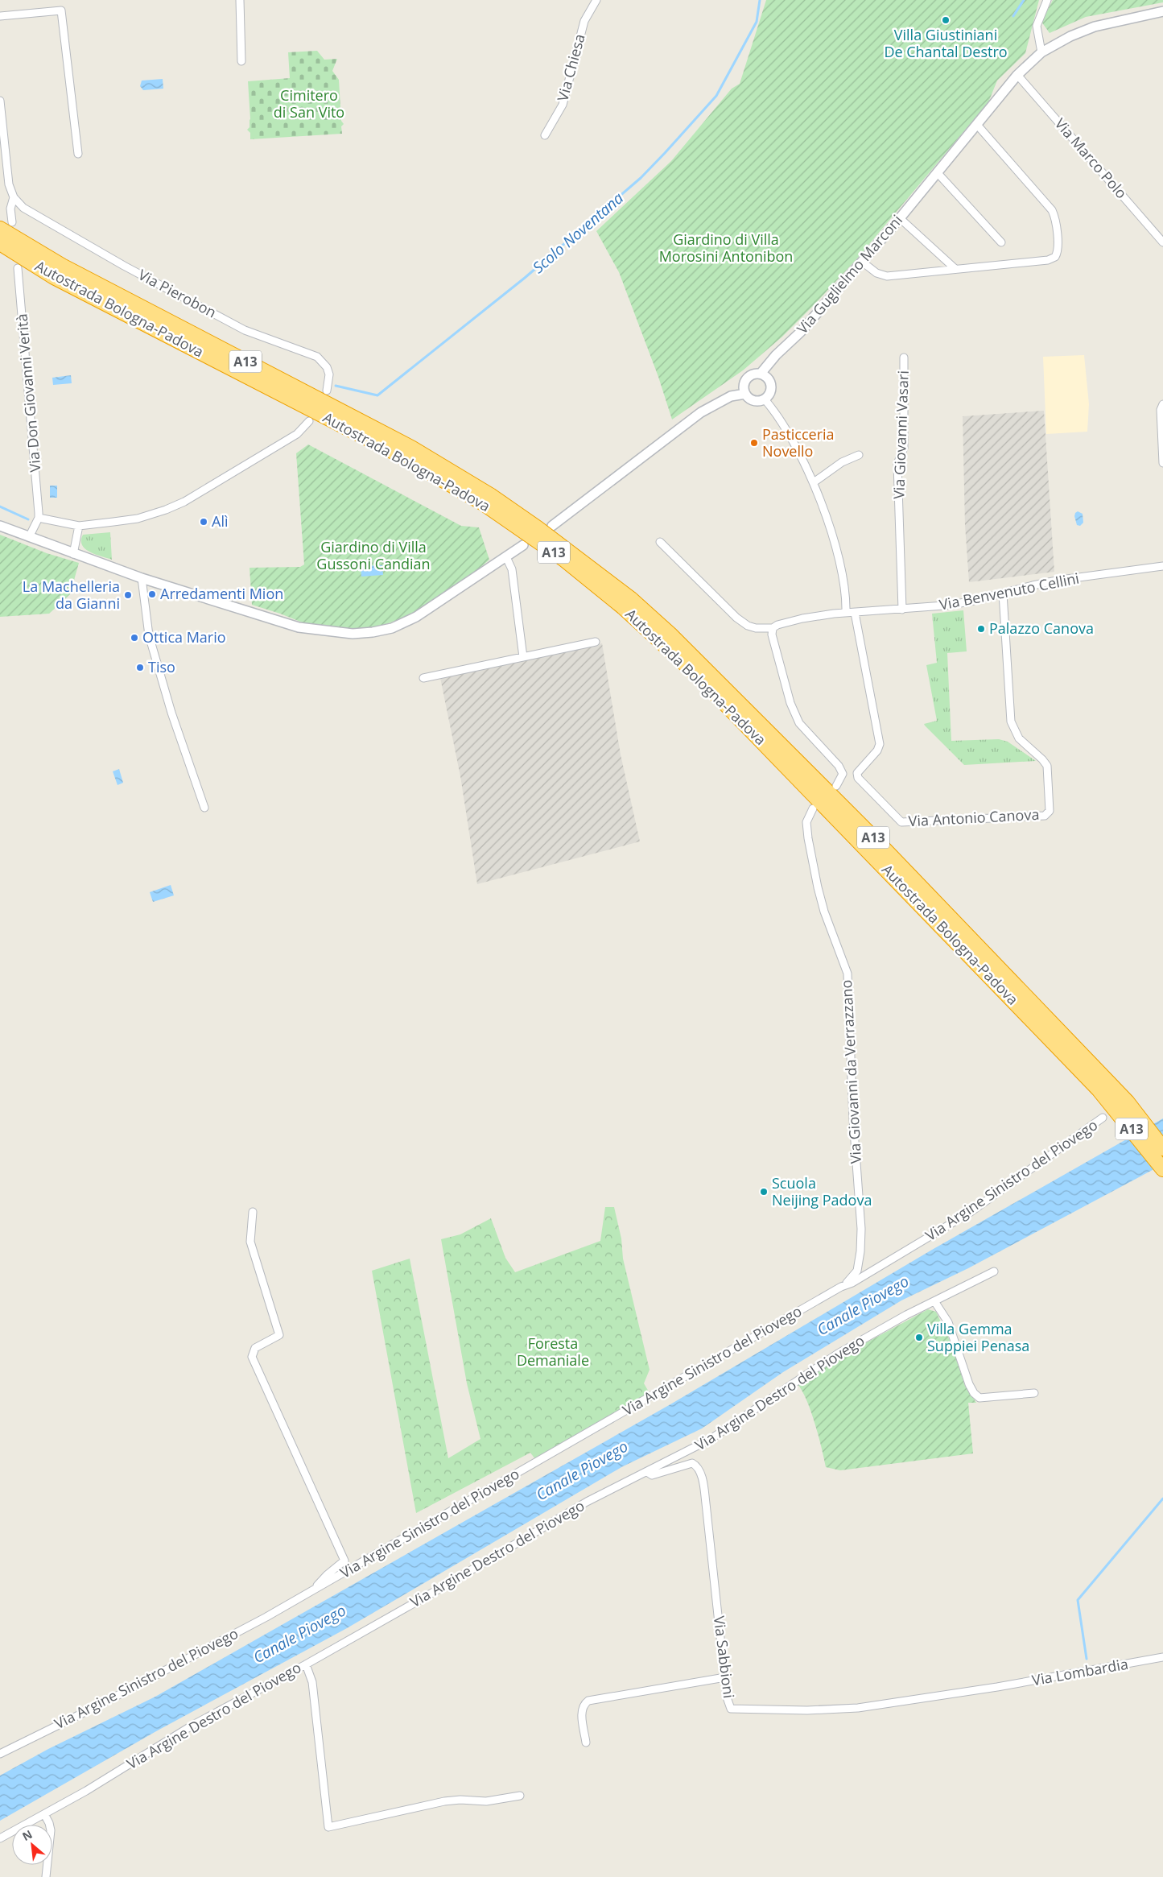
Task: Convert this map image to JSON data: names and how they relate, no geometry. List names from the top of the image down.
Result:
{
  "streets": {
    "highway": ["Autostrada Bologna-Padova", "A13"],
    "street": [
      "Via Chiesa",
      "Via Marco Polo",
      "Via Guglielmo Marconi",
      "Via Pierobon",
      "Via Don Giovanni Verità",
      "Via Giovanni Vasari",
      "Via Benvenuto Cellini",
      "Via Antonio Canova",
      "Via Giovanni da Verrazzano",
      "Via Argine Sinistro del Piovego",
      "Via Argine Destro del Piovego",
      "Via Sabbioni",
      "Via Lombardia"
    ]
  },
  "crossings": [
    ["Via Marco Polo", "Via Guglielmo Marconi"],
    ["Via Giovanni Vasari", "Via Benvenuto Cellini"],
    ["Via Benvenuto Cellini", "Via Antonio Canova"],
    ["Via Giovanni da Verrazzano", "Via Argine Sinistro del Piovego"],
    ["Via Argine Destro del Piovego", "Via Sabbioni"],
    ["Via Sabbioni", "Via Lombardia"]
  ],
  "water": ["Scolo Noventana", "Canale Piovego"],
  "parks": [
    "Cimitero di San Vito",
    "Giardino di Villa Morosini Antonibon",
    "Giardino di Villa Gussoni Candian",
    "Foresta Demaniale"
  ],
  "places": [
    "Villa Giustiniani De Chantal Destro",
    "Pasticceria Novello",
    "Alì",
    "Arredamenti Mion",
    "La Machelleria da Gianni",
    "Palazzo Canova",
    "Ottica Mario",
    "Tiso",
    "Scuola Neijing Padova",
    "Villa Gemma Suppiei Penasa"
  ],
  "north": "top left"
}
